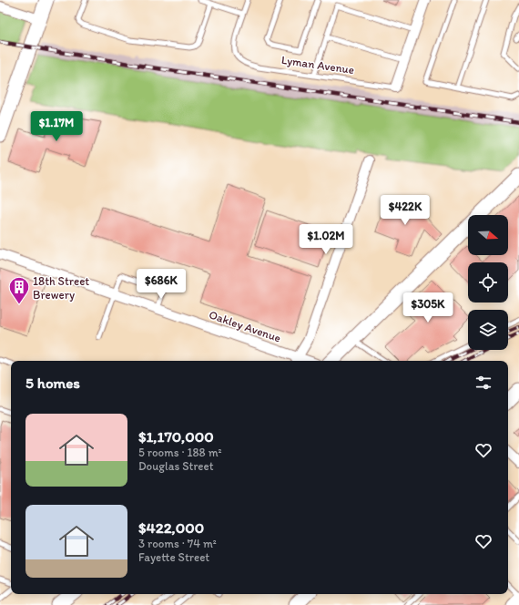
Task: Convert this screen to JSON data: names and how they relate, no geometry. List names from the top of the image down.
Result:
{
  "streets": {
    "street": ["Oakley Avenue"],
    "lane": ["Lyman Avenue"]
  },
  "places": {
    "building": ["18th Street Brewery"]
  },
  "north": "right",
  "page": {
    "price": [
      "$1.17M",
      "$422K",
      "$1.02M",
      "$686K",
      "$305K"
    ],
    "heading": "5 homes",
    "list": [
      {
        "name": "$1,170,000",
        "note": "5 rooms · 188 m² · Douglas Street"
      },
      {
        "name": "$422,000",
        "note": "3 rooms · 74 m² · Fayette Street"
      }
    ]
  }
}
